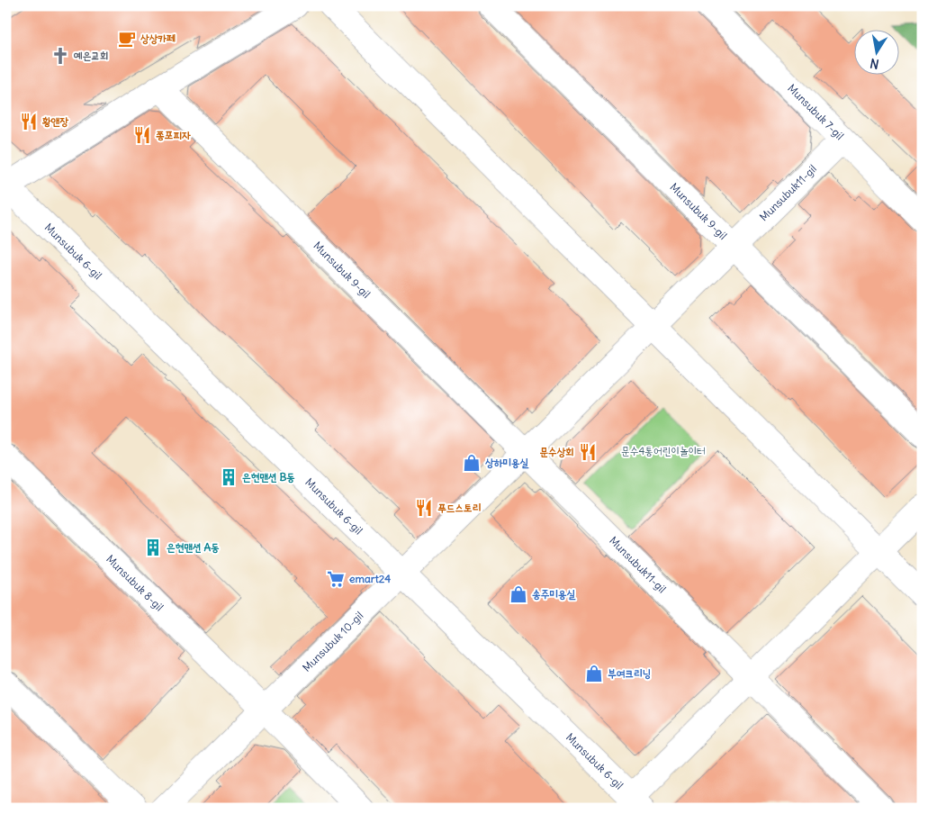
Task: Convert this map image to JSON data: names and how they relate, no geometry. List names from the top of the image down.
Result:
{
  "streets": {
    "street": [
      "Munsubuk 7-gil",
      "Munsubuk11-gil",
      "Munsubuk 9-gil",
      "Munsubuk 6-gil",
      "Munsubuk 8-gil",
      "Munsubuk 10-gil"
    ]
  },
  "crossings": [
    ["Munsubuk 7-gil", "Munsubuk11-gil"],
    ["Munsubuk11-gil", "Munsubuk 9-gil"],
    ["Munsubuk11-gil", "Munsubuk 6-gil"],
    ["Munsubuk11-gil", "Munsubuk 10-gil"],
    ["Munsubuk 6-gil", "Munsubuk 10-gil"],
    ["Munsubuk 8-gil", "Munsubuk 10-gil"]
  ],
  "parks": ["문수4통어린이놀이터"],
  "places": {
    "cafe": ["상상카페"],
    "church": ["예은교회"],
    "restaurant": [
      "황앤장",
      "쫑포피자",
      "문수상회",
      "푸드스토리"
    ],
    "shop": ["상하미용실", "송주미용실", "부여크리닝"],
    "building": ["은현맨션 B동", "은현맨션 A동"],
    "supermarket": ["emart24"]
  },
  "north": "bottom"
}
